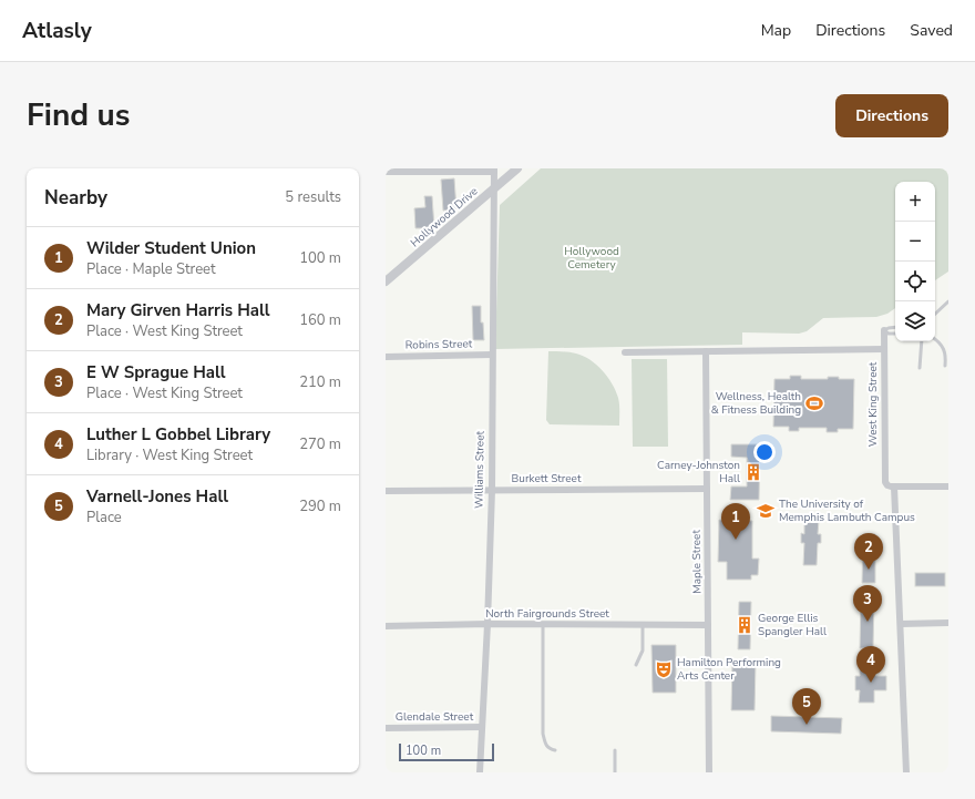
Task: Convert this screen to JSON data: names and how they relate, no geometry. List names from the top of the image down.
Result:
{
  "streets": {
    "street": [
      "Hollywood Drive",
      "Robins Street",
      "West King Street",
      "Williams Street",
      "Burkett Street",
      "Maple Street",
      "North Fairgrounds Street",
      "Glendale Street"
    ]
  },
  "crossings": [
    ["Hollywood Drive", "Williams Street"],
    ["Robins Street", "Williams Street"],
    ["Williams Street", "Burkett Street"],
    ["Williams Street", "North Fairgrounds Street"],
    ["Williams Street", "Glendale Street"],
    ["Burkett Street", "Maple Street"],
    ["Maple Street", "North Fairgrounds Street"]
  ],
  "parks": ["Hollywood Cemetery"],
  "places": {
    "sports": ["Wellness, Health & Fitness Building"],
    "building": ["Carney-Johnston Hall", "George Ellis Spangler Hall"],
    "school or university": ["The University of Memphis Lambuth Campus"],
    "theatre": ["Hamilton Performing Arts Center"]
  },
  "scale_bar": "100 m",
  "page": {
    "header": "Atlasly",
    "nav": ["Map", "Directions", "Saved"],
    "title": "Find us",
    "buttons": "Directions",
    "heading": ["Nearby", "5 results"],
    "map_buttons": ["+", "−"],
    "list": [
      {
        "mark": "1",
        "name": "Wilder Student Union",
        "note": "Place · Maple Street",
        "value": "100 m"
      },
      {
        "mark": "2",
        "name": "Mary Girven Harris Hall",
        "note": "Place · West King Street",
        "value": "160 m"
      },
      {
        "mark": "3",
        "name": "E W Sprague Hall",
        "note": "Place · West King Street",
        "value": "210 m"
      },
      {
        "mark": "4",
        "name": "Luther L Gobbel Library",
        "note": "Library · West King Street",
        "value": "270 m"
      },
      {
        "mark": "5",
        "name": "Varnell-Jones Hall",
        "note": "Place",
        "value": "290 m"
      }
    ],
    "pins": [
      "1",
      "2",
      "3",
      "4",
      "5"
    ],
    "scale": "100 m"
  }
}
